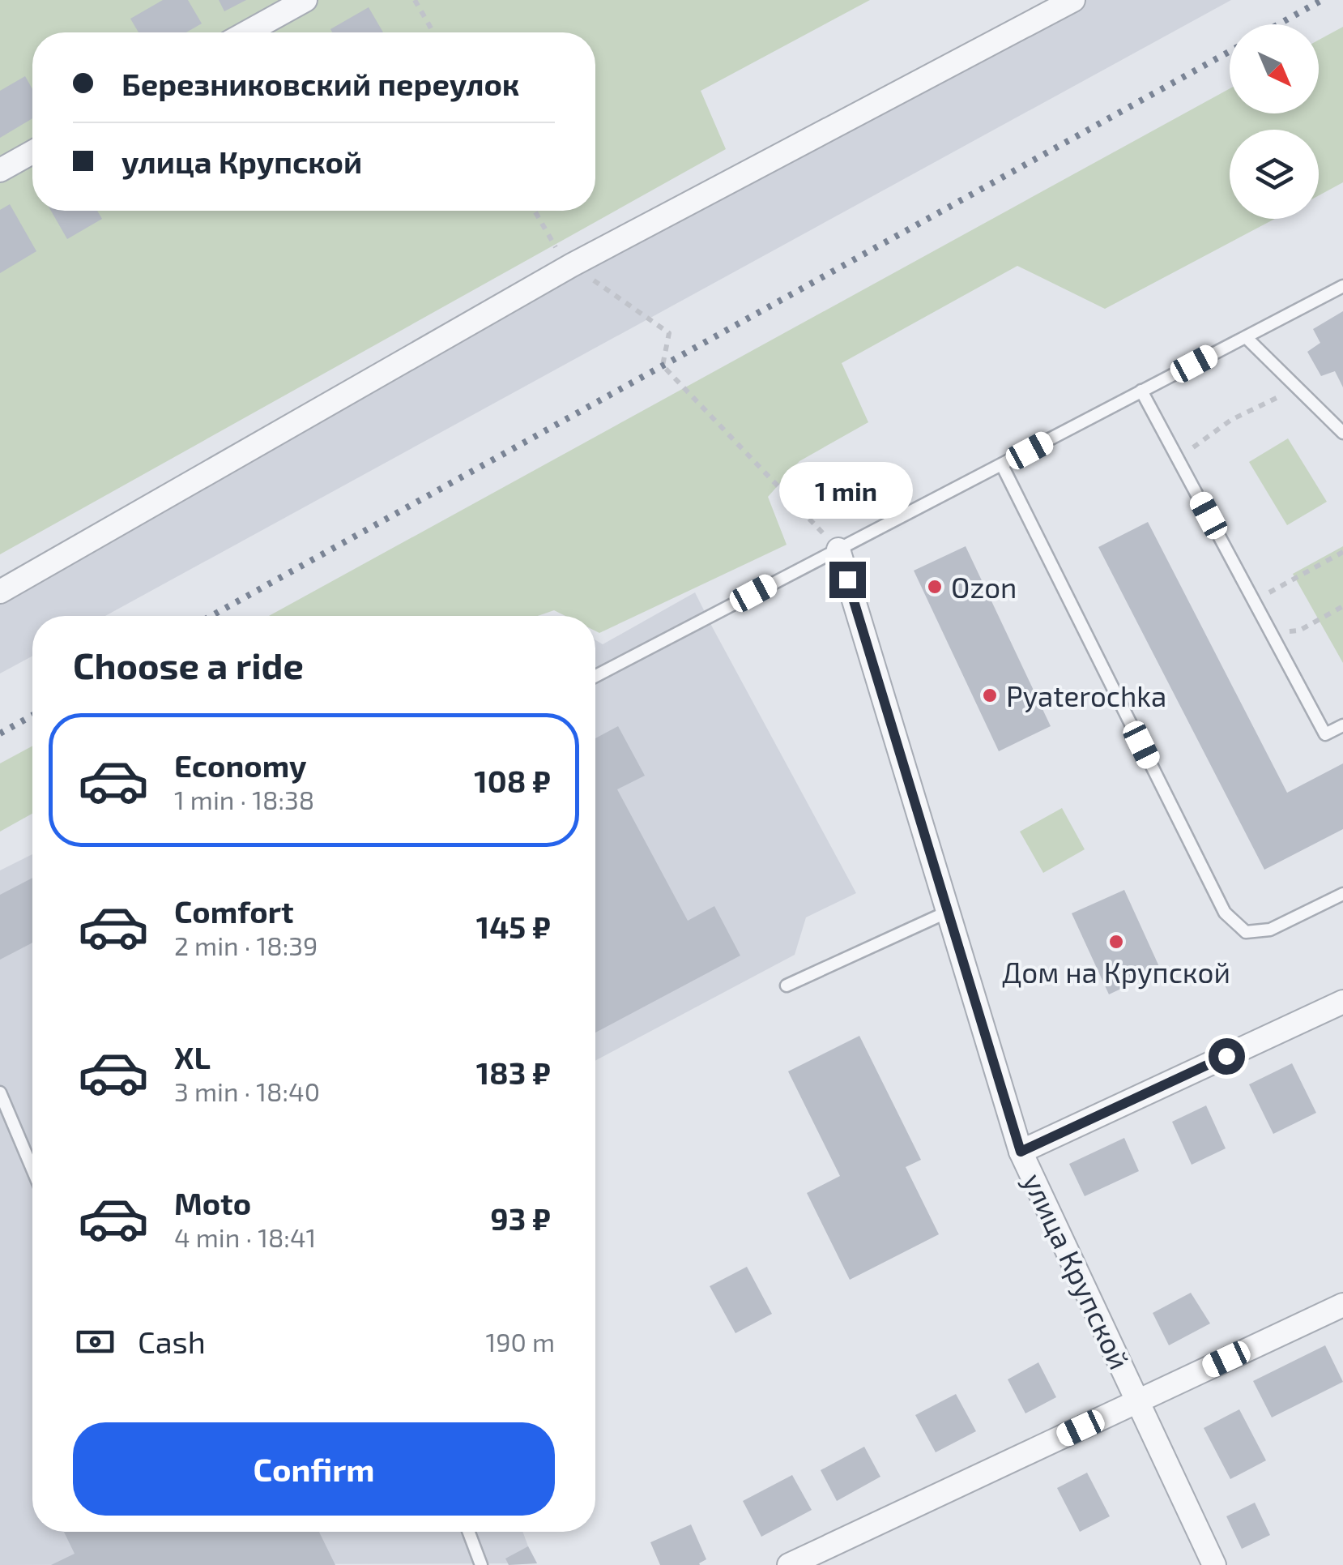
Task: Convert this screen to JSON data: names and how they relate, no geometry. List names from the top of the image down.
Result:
{
  "streets": {
    "street": ["улица Крупской"]
  },
  "places": ["Ozon", "Pyaterochka", "Дом на Крупской"],
  "north": "bottom right",
  "page": {
    "banner": ["Березниковский переулок", "улица Крупской"],
    "bubble": "1 min",
    "heading": "Choose a ride",
    "list": [
      {
        "name": "Economy",
        "note": "1 min · 18:38",
        "value": "108 ₽"
      },
      {
        "name": "Comfort",
        "note": "2 min · 18:39",
        "value": "145 ₽"
      },
      {
        "name": "XL",
        "note": "3 min · 18:40",
        "value": "183 ₽"
      },
      {
        "name": "Moto",
        "note": "4 min · 18:41",
        "value": "93 ₽"
      }
    ],
    "pay": ["Cash", "190 m"],
    "buttons": "Confirm"
  }
}
